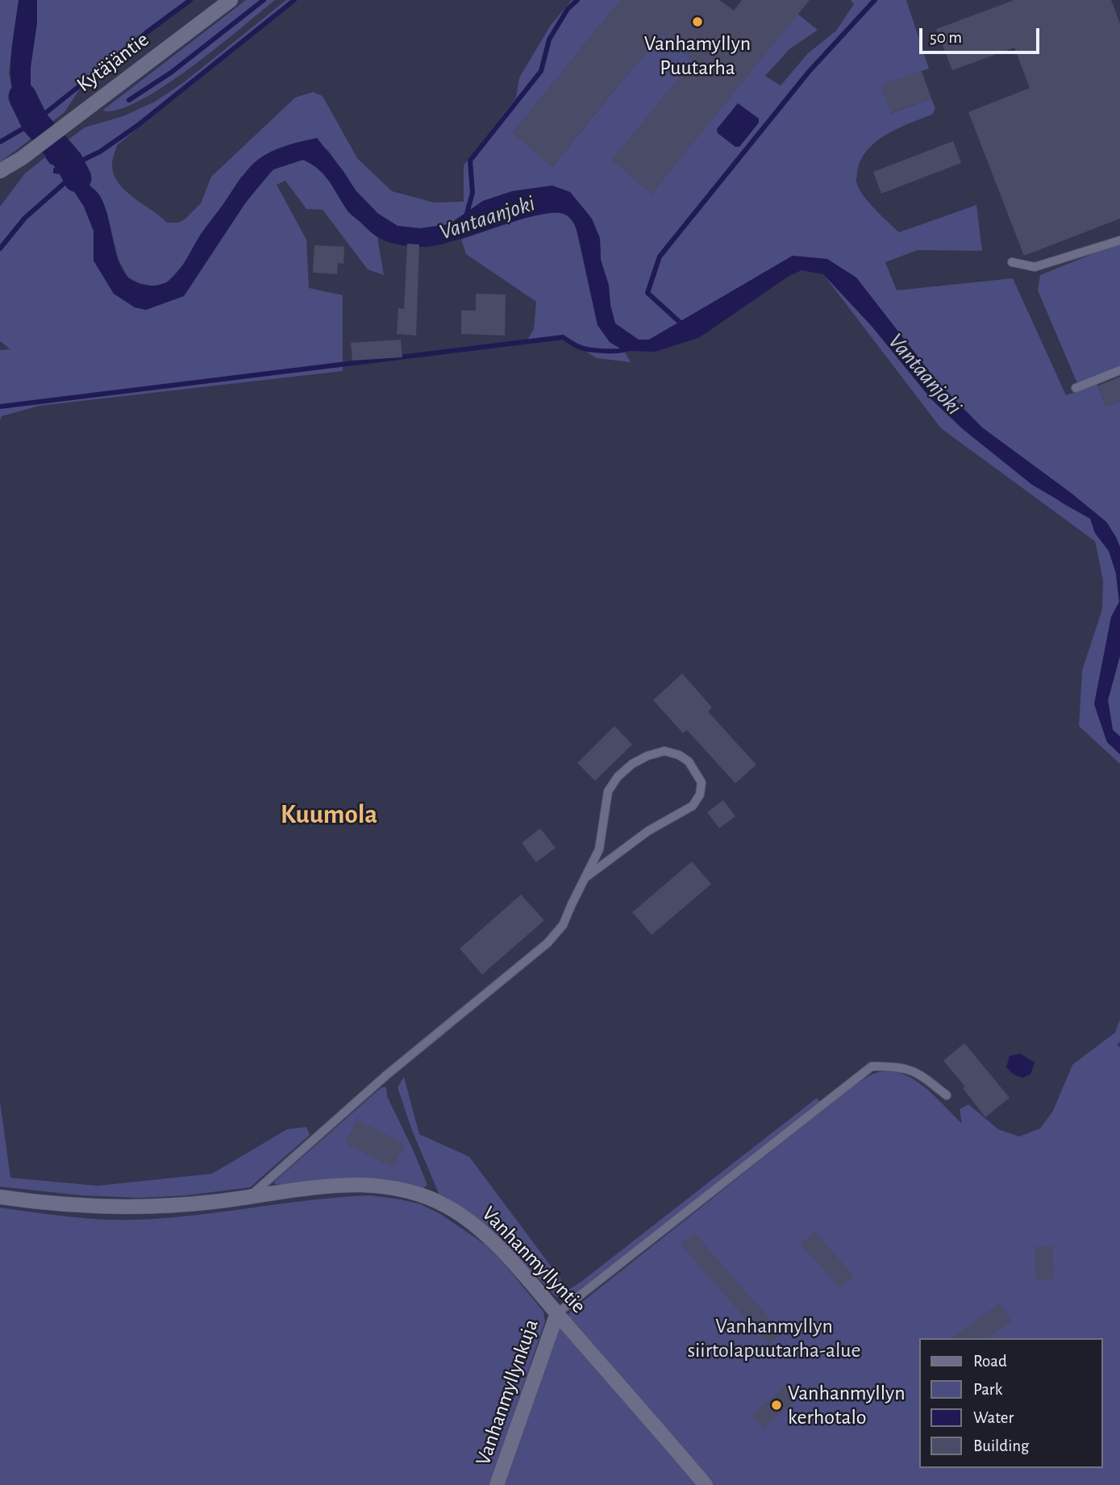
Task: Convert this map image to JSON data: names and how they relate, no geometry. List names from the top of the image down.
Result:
{
  "streets": {
    "street": ["Kytäjäntie", "Vanhanmyllyntie", "Vanhanmyllynkuja"]
  },
  "crossings": [
    ["Vanhanmyllyntie", "Vanhanmyllynkuja"]
  ],
  "districts": ["Kuumola"],
  "water": ["Vantaanjoki"],
  "parks": ["Vanhanmyllyn siirtolapuutarha-alue"],
  "places": ["Vanhamyllyn Puutarha", "Vanhanmyllyn kerhotalo"],
  "legend": [
    "Road",
    "Park",
    "Water",
    "Building"
  ],
  "scale_bar": "50 m"
}
